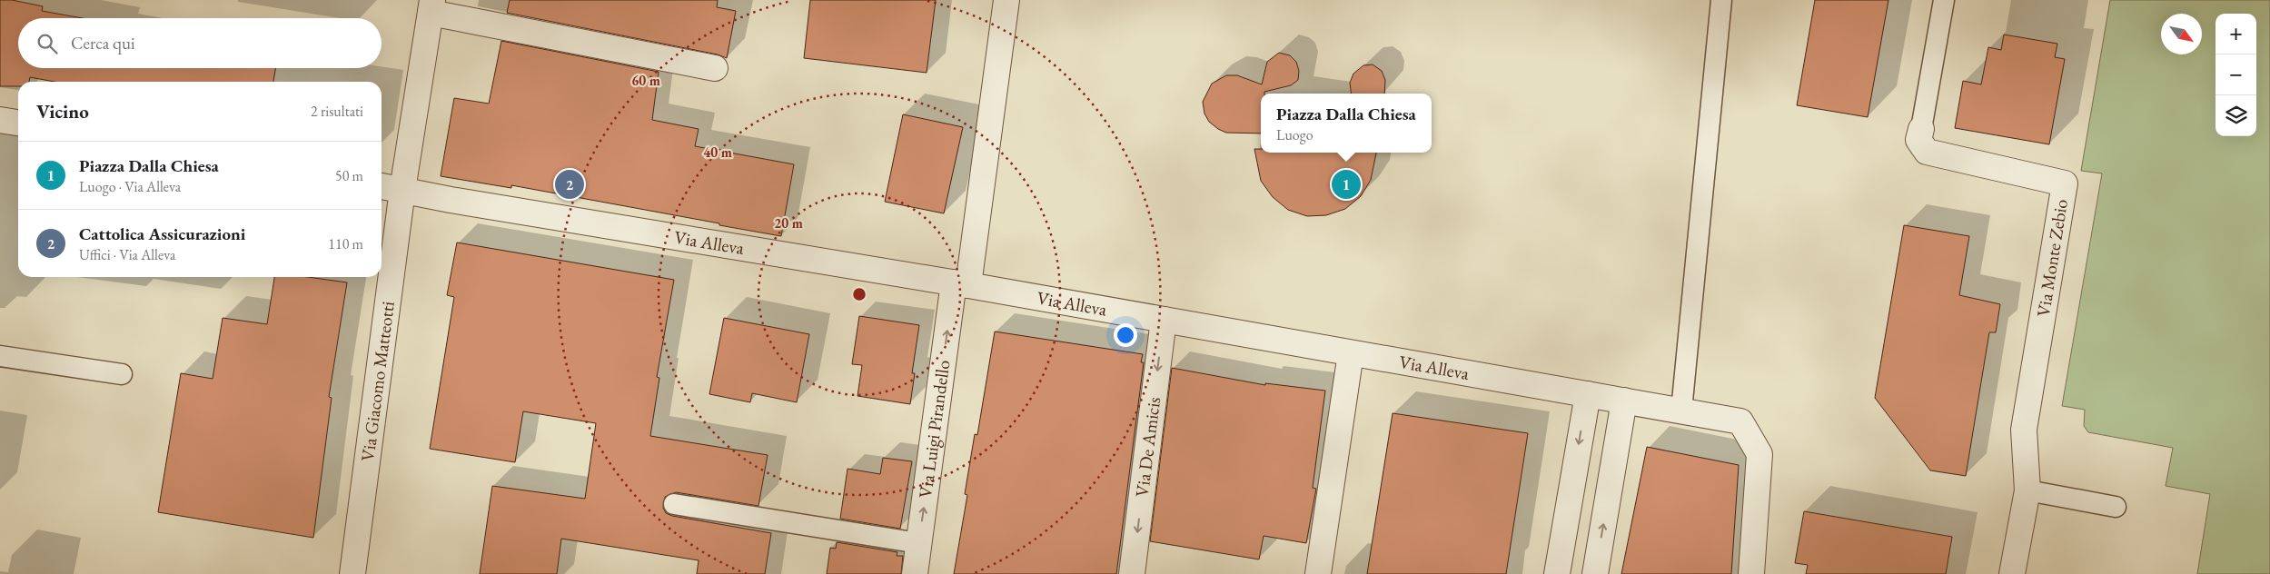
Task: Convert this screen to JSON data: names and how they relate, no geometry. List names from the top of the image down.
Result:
{
  "streets": {
    "street": [
      "Via Alleva",
      "Via Monte Zebio",
      "Via Giacomo Matteotti",
      "Via Luigi Pirandello",
      "Via De Amicis"
    ]
  },
  "crossings": [
    ["Via Alleva", "Via Giacomo Matteotti"],
    ["Via Alleva", "Via Luigi Pirandello"],
    ["Via Alleva", "Via De Amicis"]
  ],
  "one_way": ["Via Luigi Pirandello"],
  "north": "bottom right",
  "page": {
    "map_buttons": ["+", "−"],
    "search": "Cerca qui",
    "heading": ["Vicino", "2 risultati"],
    "popup": ["Piazza Dalla Chiesa", "Luogo"],
    "list": [
      {
        "mark": "1",
        "name": "Piazza Dalla Chiesa",
        "note": "Luogo · Via Alleva",
        "value": "50 m"
      },
      {
        "mark": "2",
        "name": "Cattolica Assicurazioni",
        "note": "Uffici · Via Alleva",
        "value": "110 m"
      }
    ],
    "pins": ["1", "2"]
  },
  "rings": ["60 m", "40 m", "20 m"]
}
